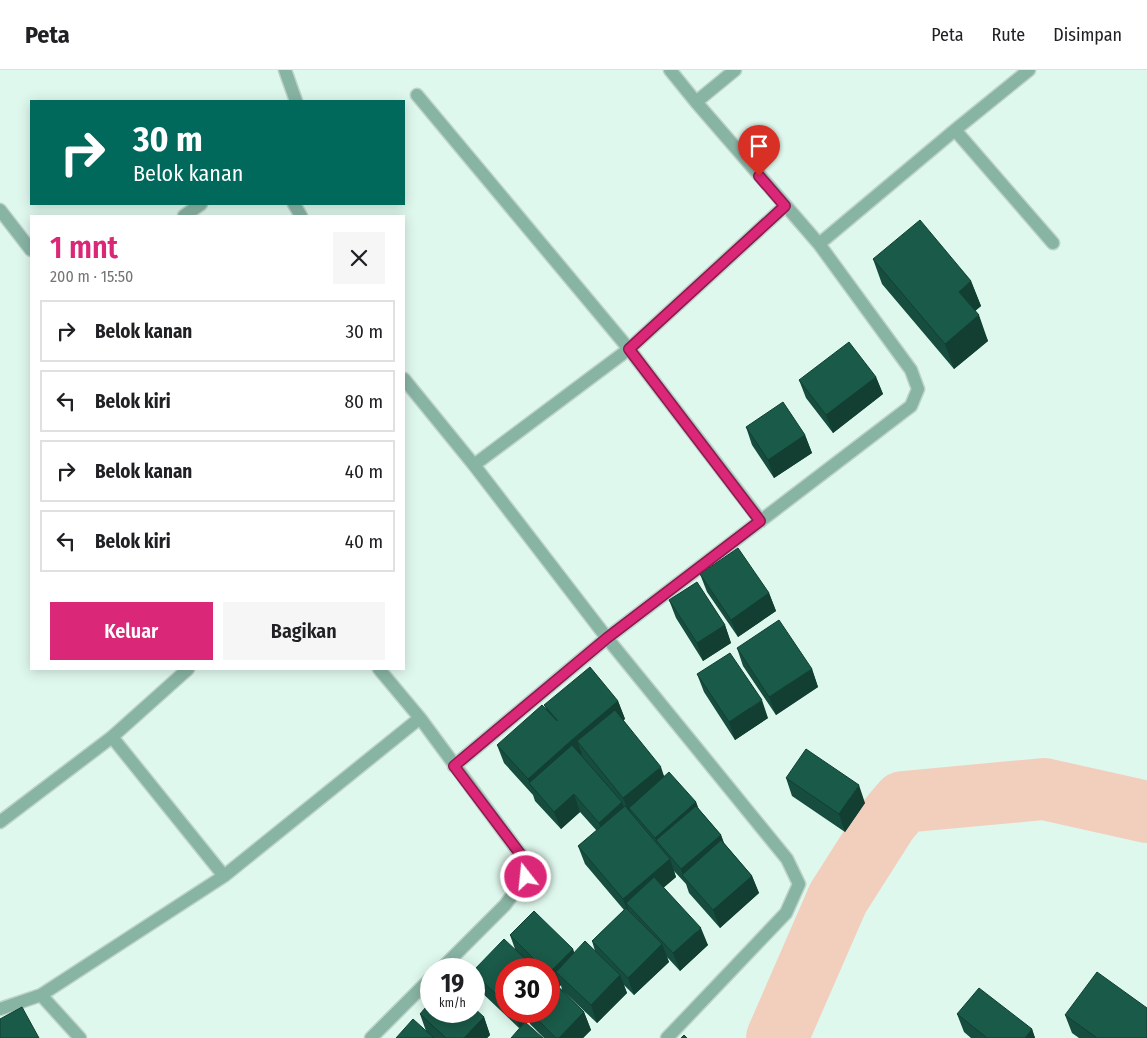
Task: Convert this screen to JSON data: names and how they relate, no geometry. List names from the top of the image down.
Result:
{
  "page": {
    "header": "Peta",
    "nav": ["Peta", "Rute", "Disimpan"],
    "turn": ["30 m", "Belok kanan"],
    "heading": ["1 mnt", "200 m · 15:50"],
    "list": [
      {
        "name": "Belok kanan",
        "value": "30 m"
      },
      {
        "name": "Belok kiri",
        "value": "80 m"
      },
      {
        "name": "Belok kanan",
        "value": "40 m"
      },
      {
        "name": "Belok kiri",
        "value": "40 m"
      }
    ],
    "buttons": ["Keluar", "Bagikan"],
    "speed": "19 km/h",
    "limit": "30"
  }
}
